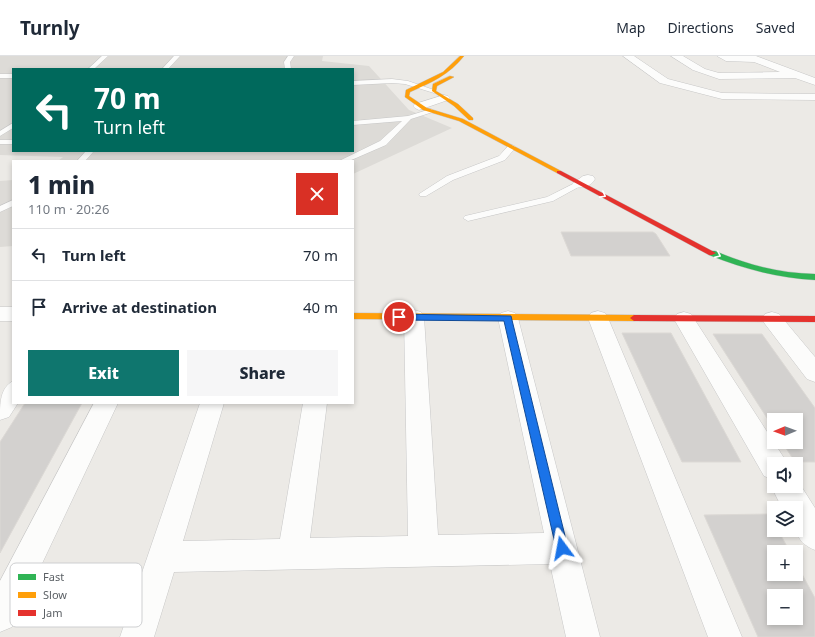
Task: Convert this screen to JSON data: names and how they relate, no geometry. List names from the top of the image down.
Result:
{
  "legend": ["Fast", "Slow", "Jam"],
  "north": "left",
  "page": {
    "header": "Turnly",
    "nav": ["Map", "Directions", "Saved"],
    "turn": ["70 m", "Turn left"],
    "heading": ["1 min", "110 m · 20:26"],
    "list": [
      {
        "name": "Turn left",
        "value": "70 m"
      },
      {
        "name": "Arrive at destination",
        "value": "40 m"
      }
    ],
    "buttons": ["Exit", "Share"],
    "map_buttons": ["+", "−"]
  }
}
